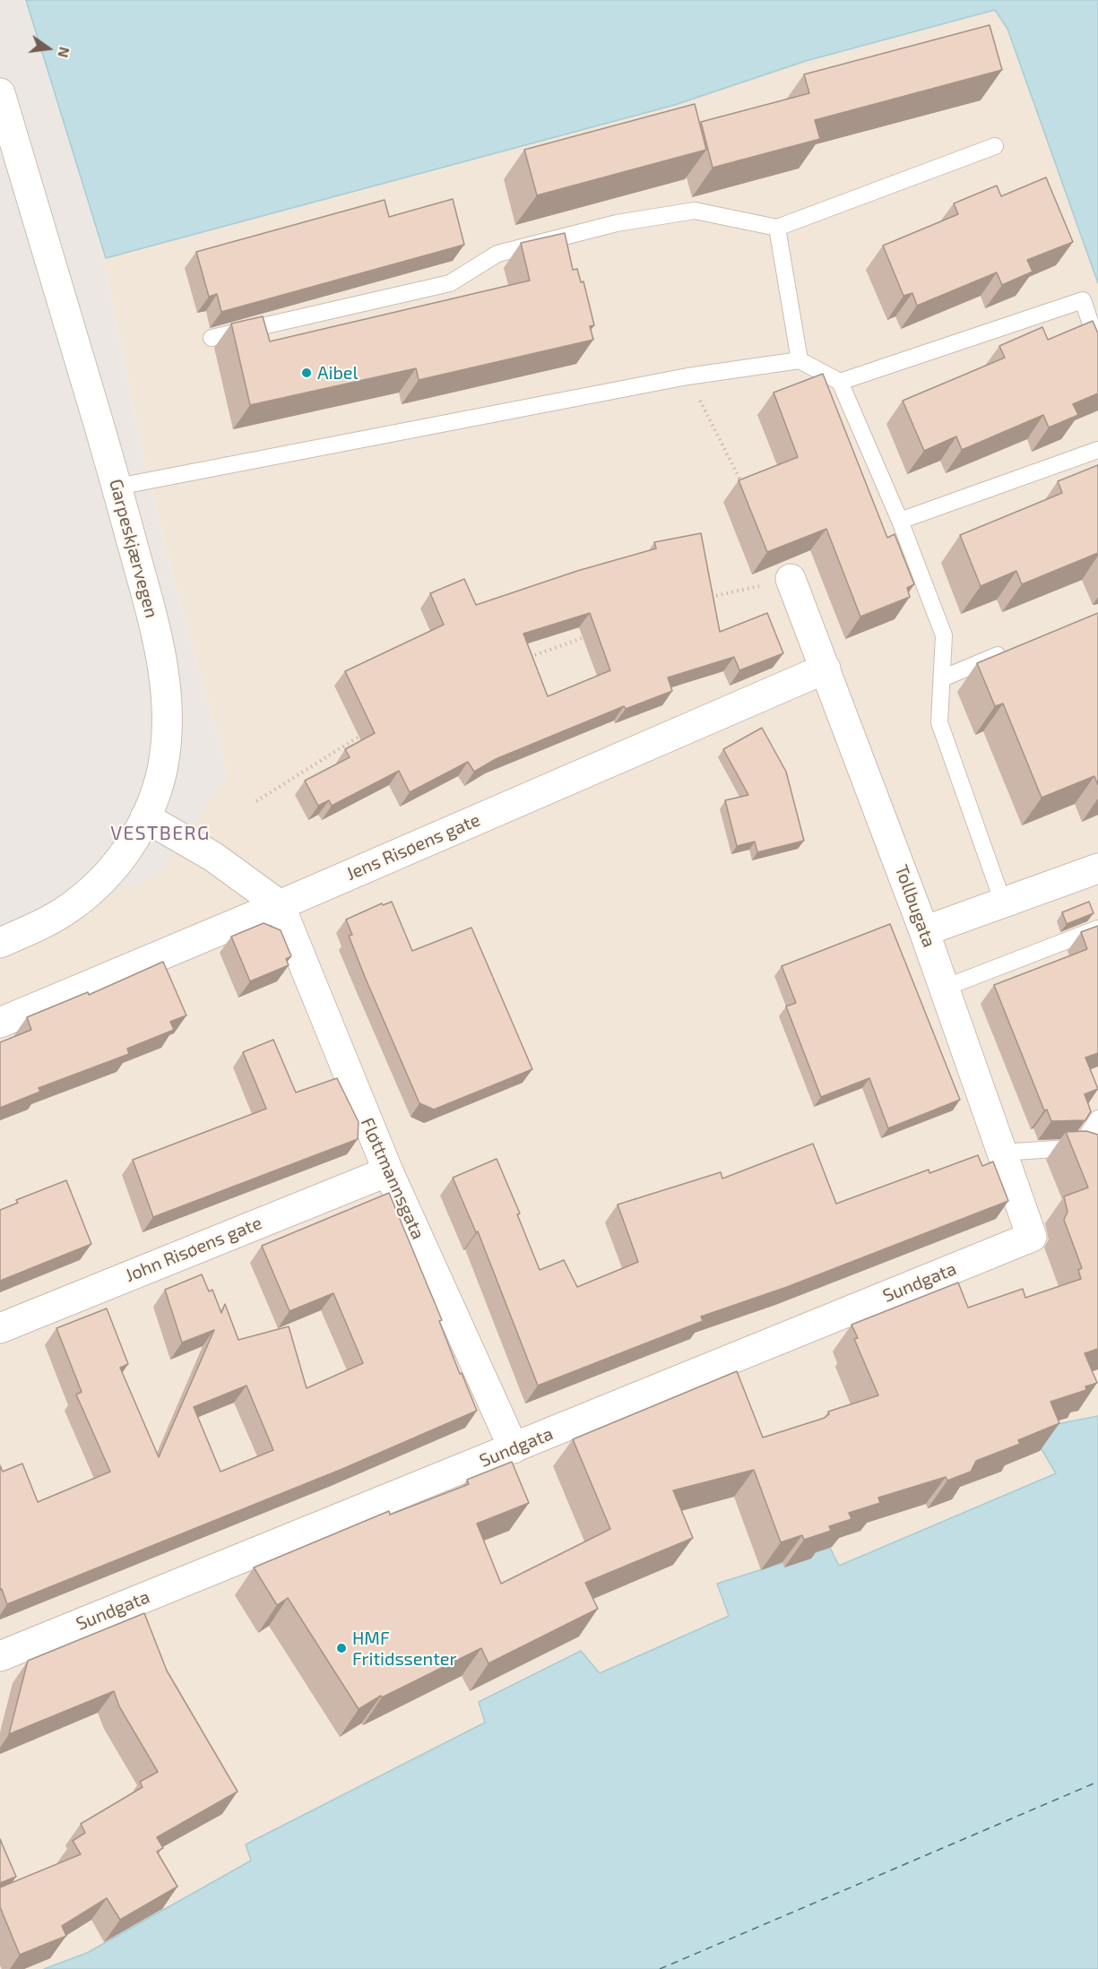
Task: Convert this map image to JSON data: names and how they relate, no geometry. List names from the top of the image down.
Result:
{
  "streets": {
    "street": [
      "Garpeskjærvegen",
      "Jens Risøens gate",
      "Tollbugata",
      "Fløttmannsgata",
      "John Risøens gate",
      "Sundgata"
    ]
  },
  "crossings": [
    ["Jens Risøens gate", "Tollbugata"],
    ["Jens Risøens gate", "Fløttmannsgata"],
    ["Tollbugata", "Sundgata"],
    ["Fløttmannsgata", "John Risøens gate"],
    ["Fløttmannsgata", "Sundgata"]
  ],
  "districts": ["VESTBERG"],
  "places": ["Aibel", "HMF Fritidssenter"],
  "north": "right"
}
